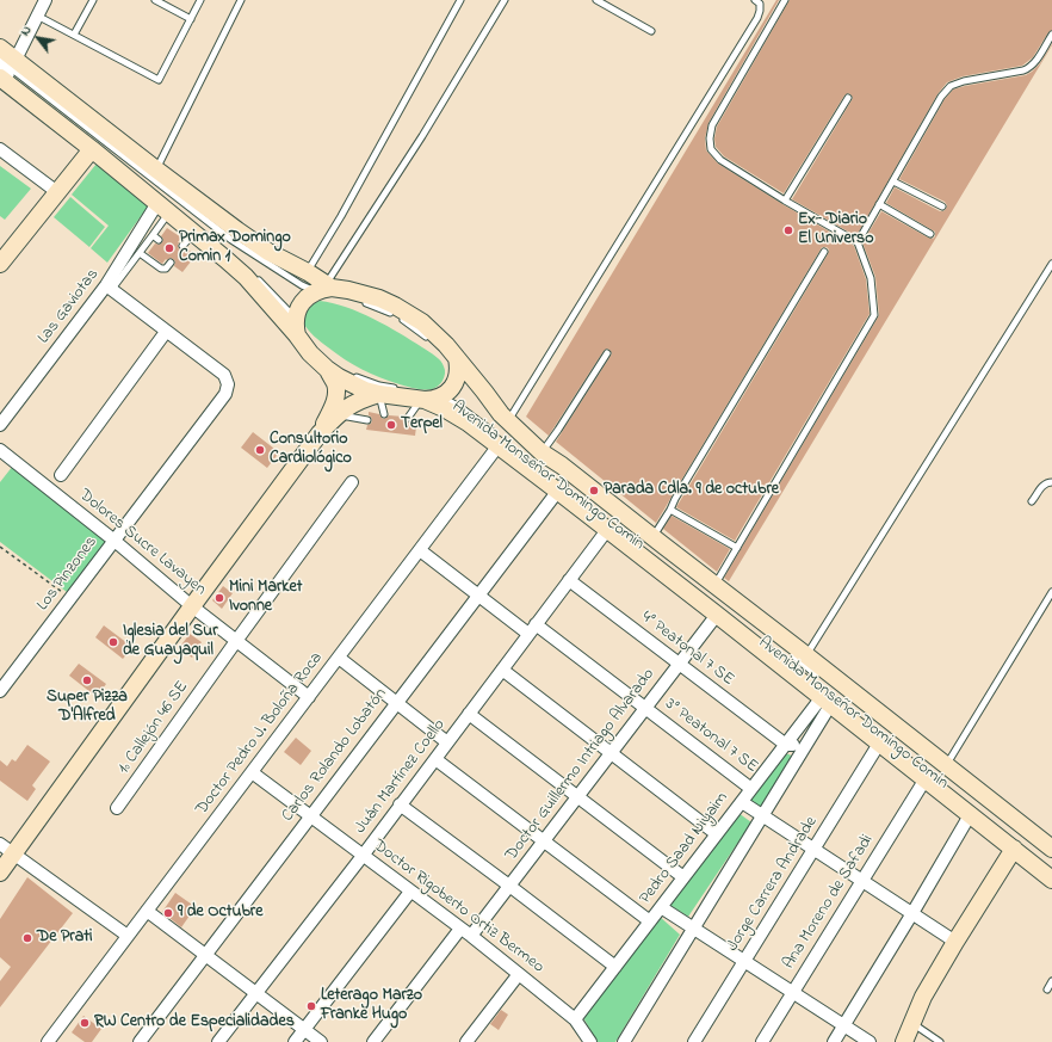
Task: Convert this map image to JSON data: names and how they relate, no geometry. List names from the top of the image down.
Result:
{
  "streets": {
    "main road": ["Avenida Monseñor Domingo Comin"],
    "street": [
      "Las Gaviotas",
      "Dolores Sucre Lavayen",
      "Los Pinzones",
      "4° Peatonal 7 SE",
      "1º Callejón 46 SE",
      "Doctor Pedro J. Boloña Roca",
      "3° Peatonal 7 SE",
      "Carlos Rolando Lobatón",
      "Doctor Guillermo Intriago Alvarado",
      "Juán Martínez Coello",
      "Pedro Saad Niyaim",
      "Jorge Carrera Andrade",
      "Ana Moreno de Safadi",
      "Doctor Rigoberto Ortiz Bermeo"
    ]
  },
  "crossings": [
    ["Las Gaviotas", "Avenida Monseñor Domingo Comin"],
    ["Avenida Monseñor Domingo Comin", "Doctor Pedro J. Boloña Roca"],
    ["Avenida Monseñor Domingo Comin", "Carlos Rolando Lobatón"],
    ["Avenida Monseñor Domingo Comin", "Doctor Guillermo Intriago Alvarado"],
    ["Avenida Monseñor Domingo Comin", "Juán Martínez Coello"],
    ["Avenida Monseñor Domingo Comin", "Pedro Saad Niyaim"],
    ["Avenida Monseñor Domingo Comin", "Jorge Carrera Andrade"],
    ["Avenida Monseñor Domingo Comin", "Ana Moreno de Safadi"],
    ["Dolores Sucre Lavayen", "Los Pinzones"],
    ["Dolores Sucre Lavayen", "1º Callejón 46 SE"],
    ["Dolores Sucre Lavayen", "Doctor Pedro J. Boloña Roca"],
    ["4° Peatonal 7 SE", "Doctor Guillermo Intriago Alvarado"],
    ["4° Peatonal 7 SE", "Juán Martínez Coello"],
    ["4° Peatonal 7 SE", "Pedro Saad Niyaim"],
    ["Doctor Pedro J. Boloña Roca", "Doctor Rigoberto Ortiz Bermeo"],
    ["3° Peatonal 7 SE", "Doctor Guillermo Intriago Alvarado"],
    ["3° Peatonal 7 SE", "Juán Martínez Coello"],
    ["3° Peatonal 7 SE", "Pedro Saad Niyaim"],
    ["Carlos Rolando Lobatón", "Doctor Rigoberto Ortiz Bermeo"],
    ["Doctor Guillermo Intriago Alvarado", "Doctor Rigoberto Ortiz Bermeo"],
    ["Juán Martínez Coello", "Doctor Rigoberto Ortiz Bermeo"],
    ["Pedro Saad Niyaim", "Doctor Rigoberto Ortiz Bermeo"]
  ],
  "places": [
    "Ex- Diario El Universo",
    "Primax Domingo Comin 1",
    "Terpel",
    "Consultorio Cardiológico",
    "Parada Cdla. 9 de octubre",
    "Mini Market Ivonne",
    "Iglesia del Sur de Guayaquil",
    "Super Pizza D'Alfred",
    "9 de Octubre",
    "De Prati",
    "Leterago Marzo Franke Hugo",
    "RW Centro de Especialidades"
  ],
  "north": "top left"
}
